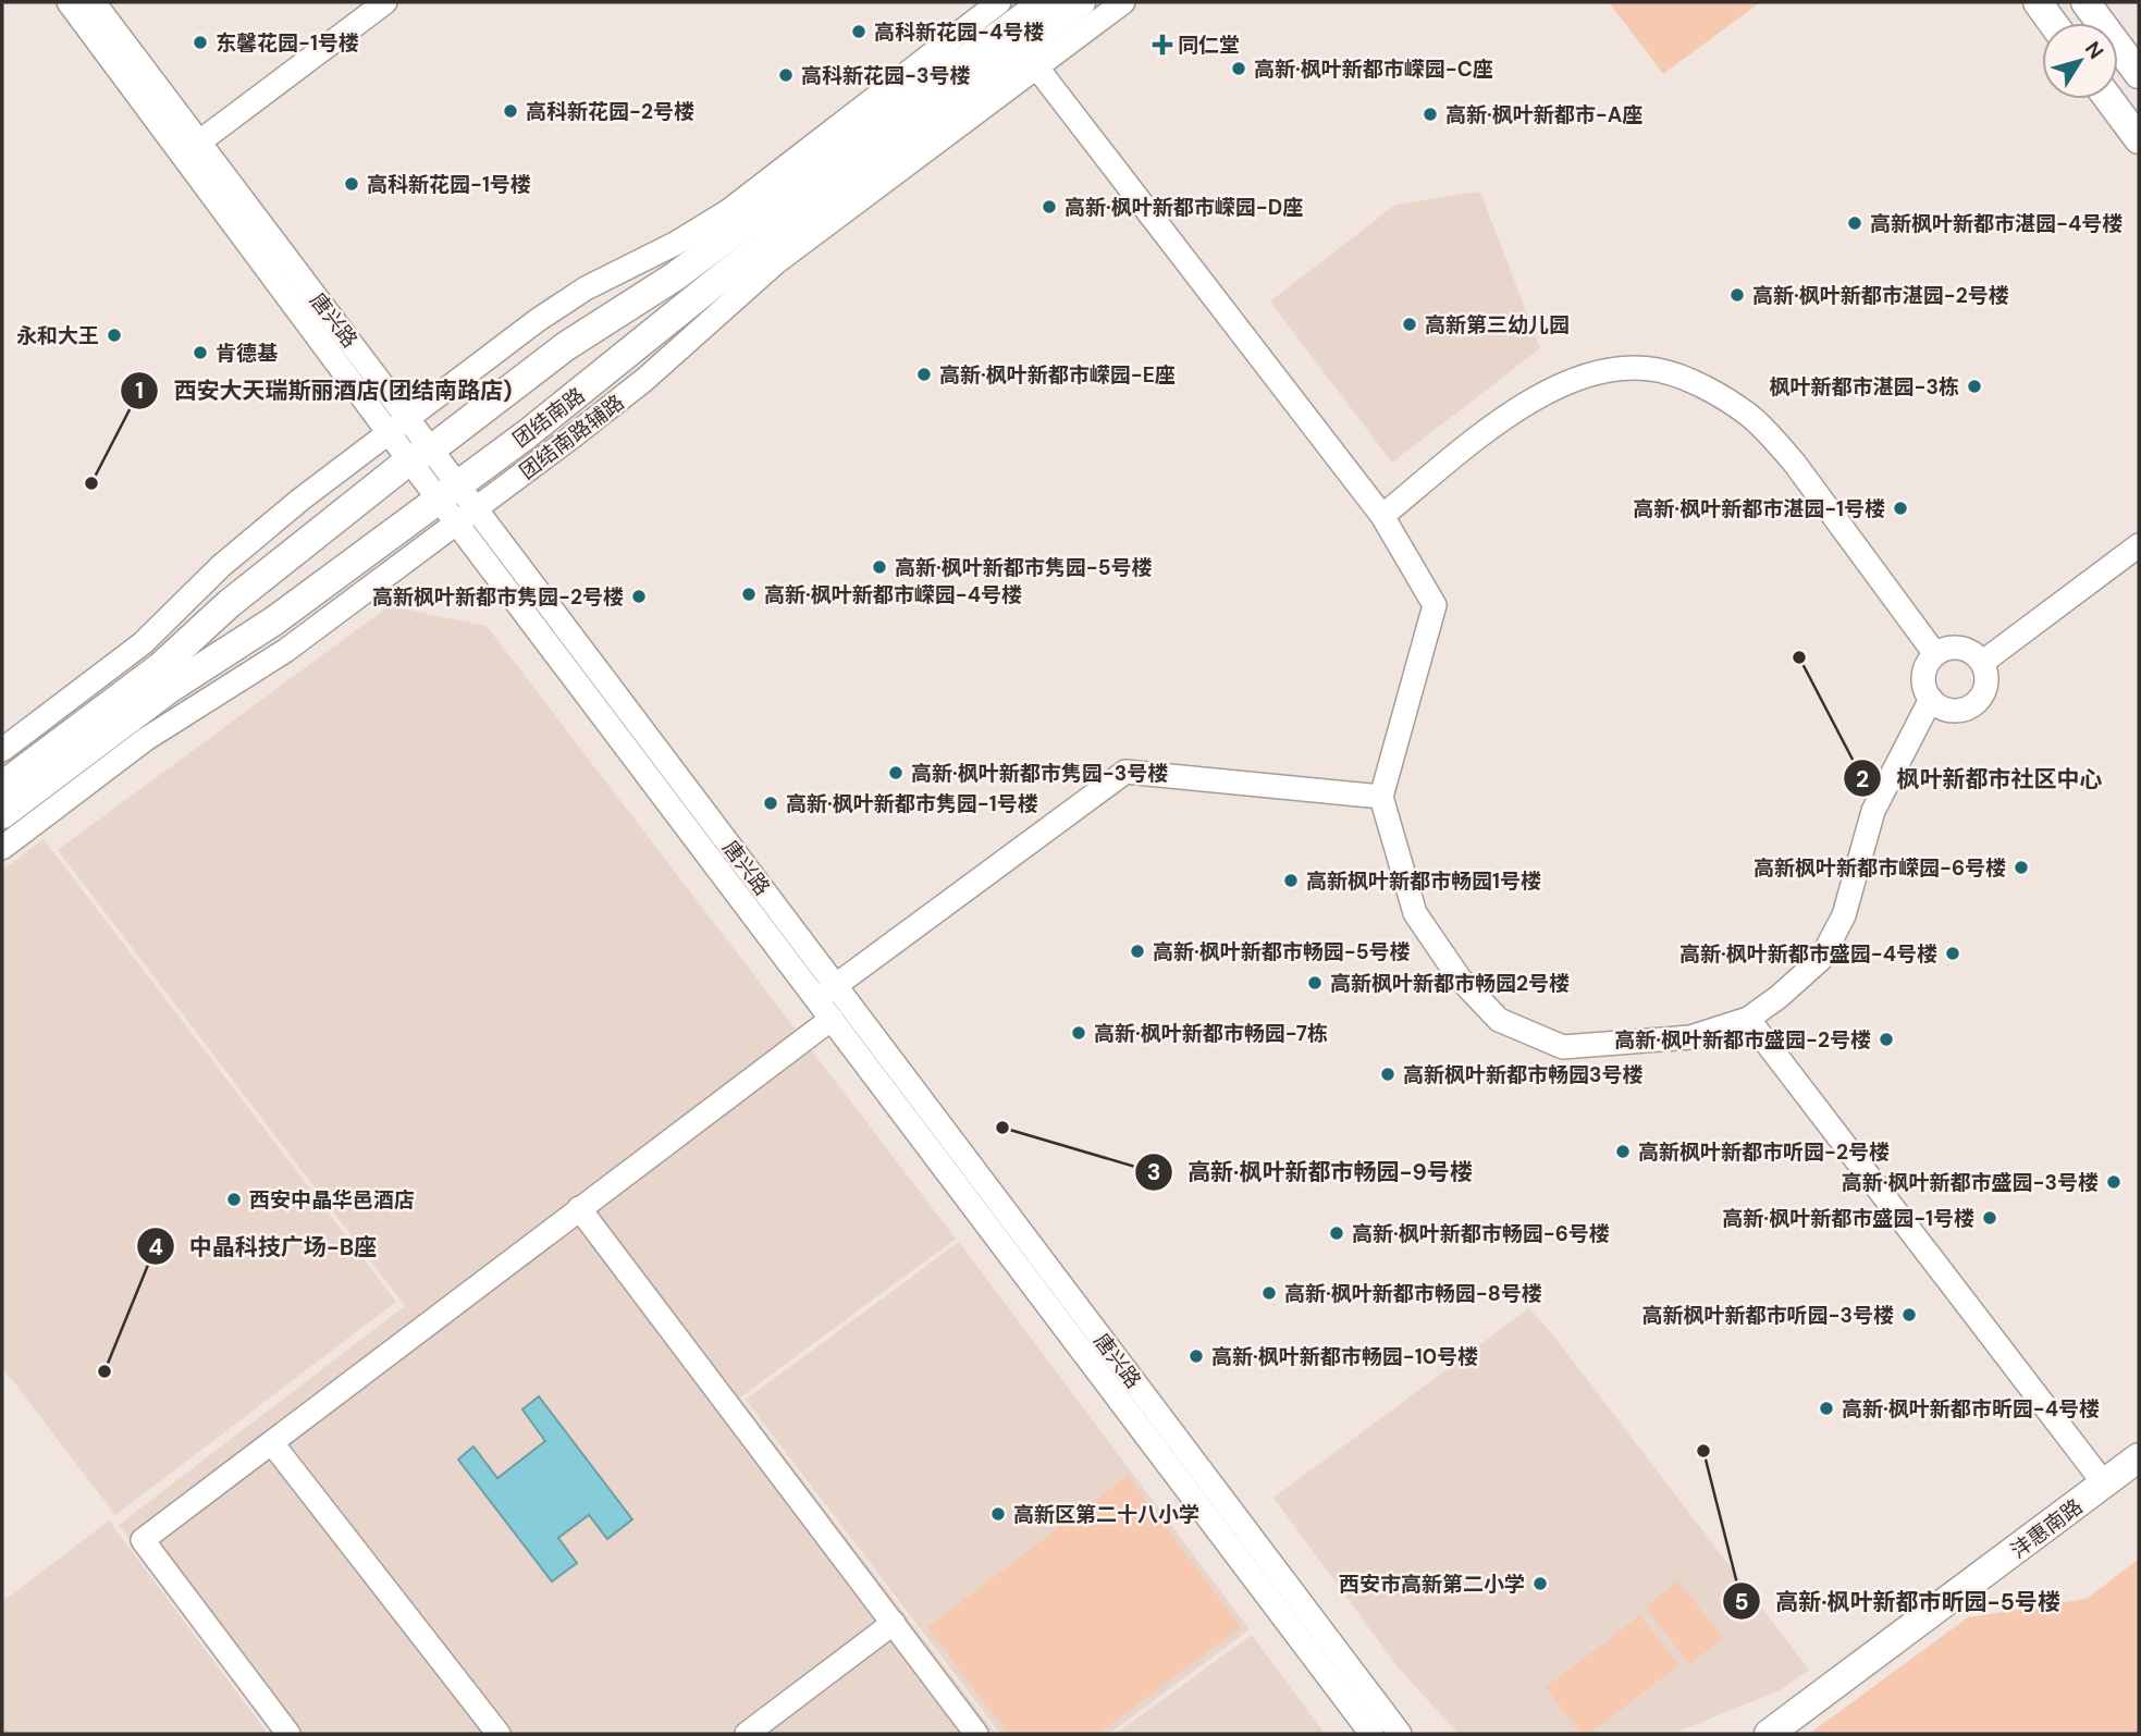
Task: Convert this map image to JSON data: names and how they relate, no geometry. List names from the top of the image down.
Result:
{
  "streets": {
    "main road": ["团结南路", "沣惠南路"],
    "street": ["唐兴路", "团结南路辅路"]
  },
  "crossings": [
    ["唐兴路", "团结南路"],
    ["唐兴路", "团结南路辅路"],
    ["团结南路", "团结南路辅路"]
  ],
  "places": {
    "other": [
      "高科新花园-4号楼",
      "东馨花园-1号楼",
      "高新·枫叶新都市嵘园-C座",
      "高科新花园-3号楼",
      "高科新花园-2号楼",
      "高新·枫叶新都市-A座",
      "高科新花园-1号楼",
      "高新·枫叶新都市嵘园-D座",
      "高新枫叶新都市湛园-4号楼",
      "高新·枫叶新都市湛园-2号楼",
      "高新第三幼儿园",
      "永和大王",
      "肯德基",
      "高新·枫叶新都市嵘园-E座",
      "枫叶新都市湛园-3栋",
      "西安大天瑞斯丽酒店(团结南路店)",
      "高新·枫叶新都市湛园-1号楼",
      "高新·枫叶新都市隽园-5号楼",
      "高新·枫叶新都市嵘园-4号楼",
      "高新枫叶新都市隽园-2号楼",
      "枫叶新都市社区中心",
      "高新·枫叶新都市隽园-3号楼",
      "高新·枫叶新都市隽园-1号楼",
      "高新枫叶新都市嵘园-6号楼",
      "高新枫叶新都市畅园1号楼",
      "高新·枫叶新都市畅园-5号楼",
      "高新·枫叶新都市盛园-4号楼",
      "高新枫叶新都市畅园2号楼",
      "高新·枫叶新都市畅园-7栋",
      "高新·枫叶新都市盛园-2号楼",
      "高新枫叶新都市畅园3号楼",
      "高新·枫叶新都市畅园-9号楼",
      "高新枫叶新都市听园-2号楼",
      "高新·枫叶新都市盛园-3号楼",
      "西安中晶华邑酒店",
      "高新·枫叶新都市盛园-1号楼",
      "高新·枫叶新都市畅园-6号楼",
      "高新·枫叶新都市畅园-8号楼",
      "高新枫叶新都市听园-3号楼",
      "高新·枫叶新都市畅园-10号楼",
      "中晶科技广场-B座",
      "高新·枫叶新都市昕园-4号楼",
      "高新·枫叶新都市昕园-5号楼",
      "高新区第二十八小学",
      "西安市高新第二小学"
    ],
    "health": ["同仁堂"]
  },
  "north": "top right"
}
